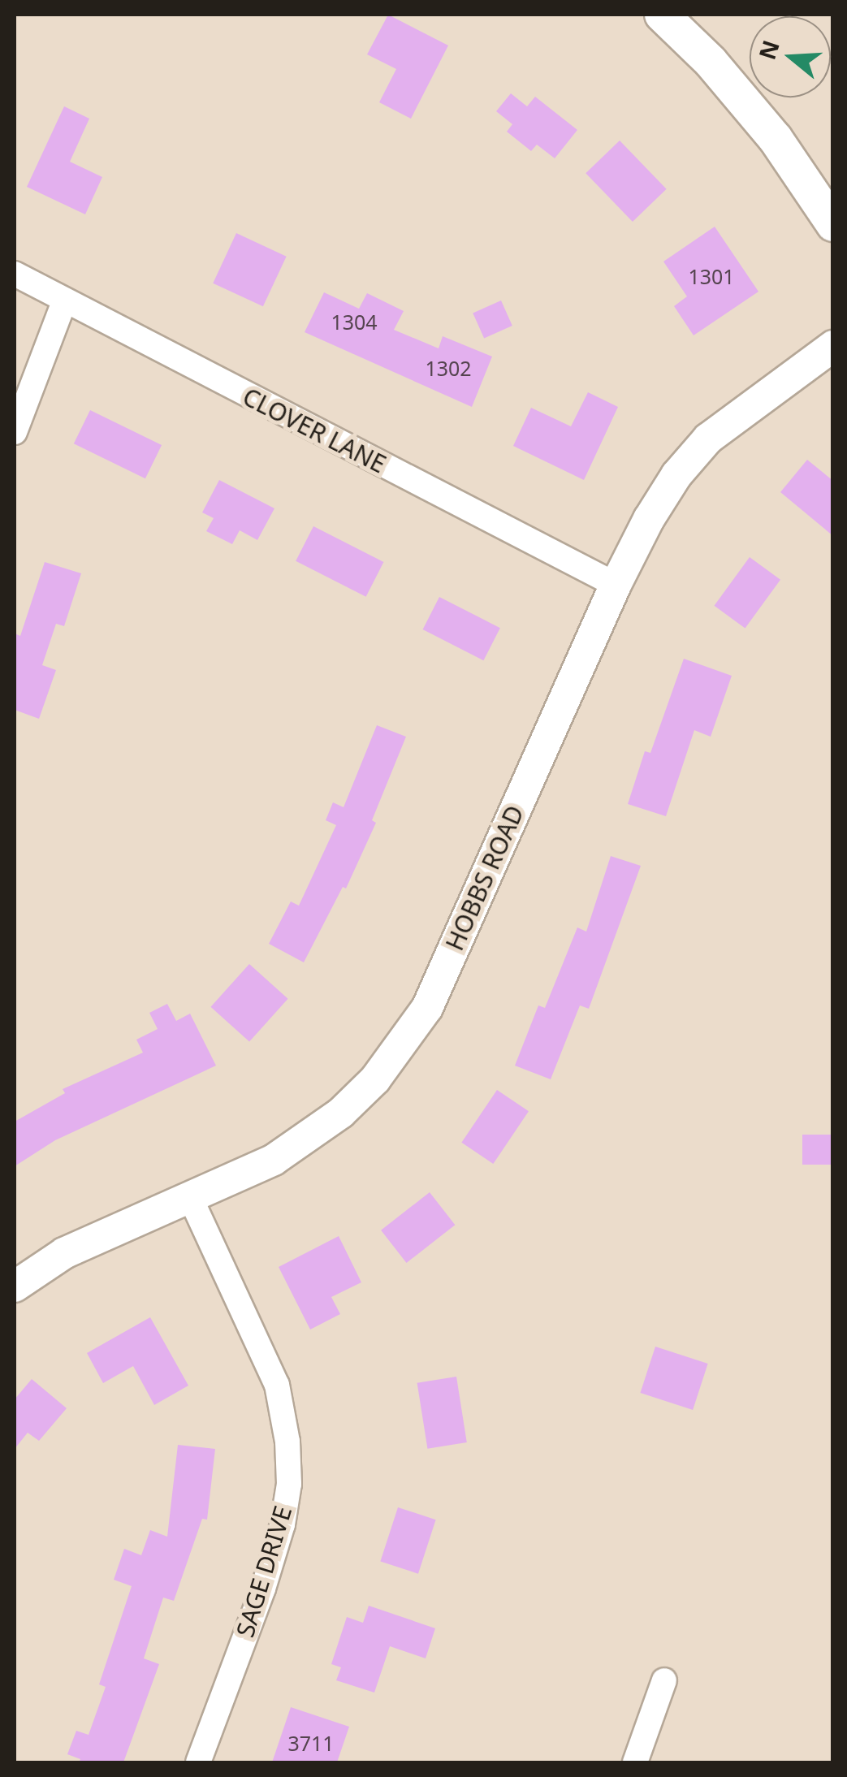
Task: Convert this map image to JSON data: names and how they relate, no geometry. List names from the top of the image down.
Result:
{
  "streets": {
    "street": ["CLOVER LANE", "HOBBS ROAD", "SAGE DRIVE"]
  },
  "crossings": [
    ["CLOVER LANE", "HOBBS ROAD"],
    ["HOBBS ROAD", "SAGE DRIVE"]
  ],
  "house_numbers": [
    "1301",
    "1304",
    "1302",
    "3711"
  ],
  "north": "left"
}
